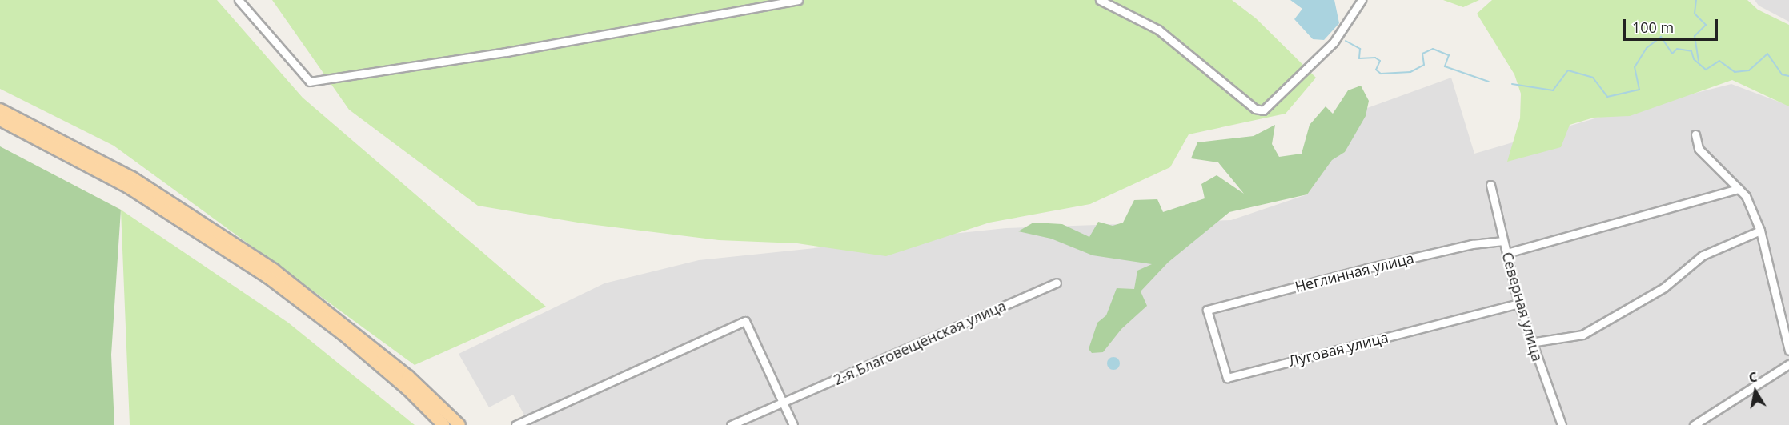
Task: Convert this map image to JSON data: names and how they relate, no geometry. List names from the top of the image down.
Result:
{
  "streets": {
    "street": [
      "Неглинная улица",
      "Северная улица",
      "2-я Благовещенская улица",
      "Луговая улица"
    ]
  },
  "crossings": [
    ["Неглинная улица", "Северная улица"],
    ["Неглинная улица", "Луговая улица"],
    ["Северная улица", "Луговая улица"]
  ],
  "scale_bar": "100 m",
  "north": "top"
}
